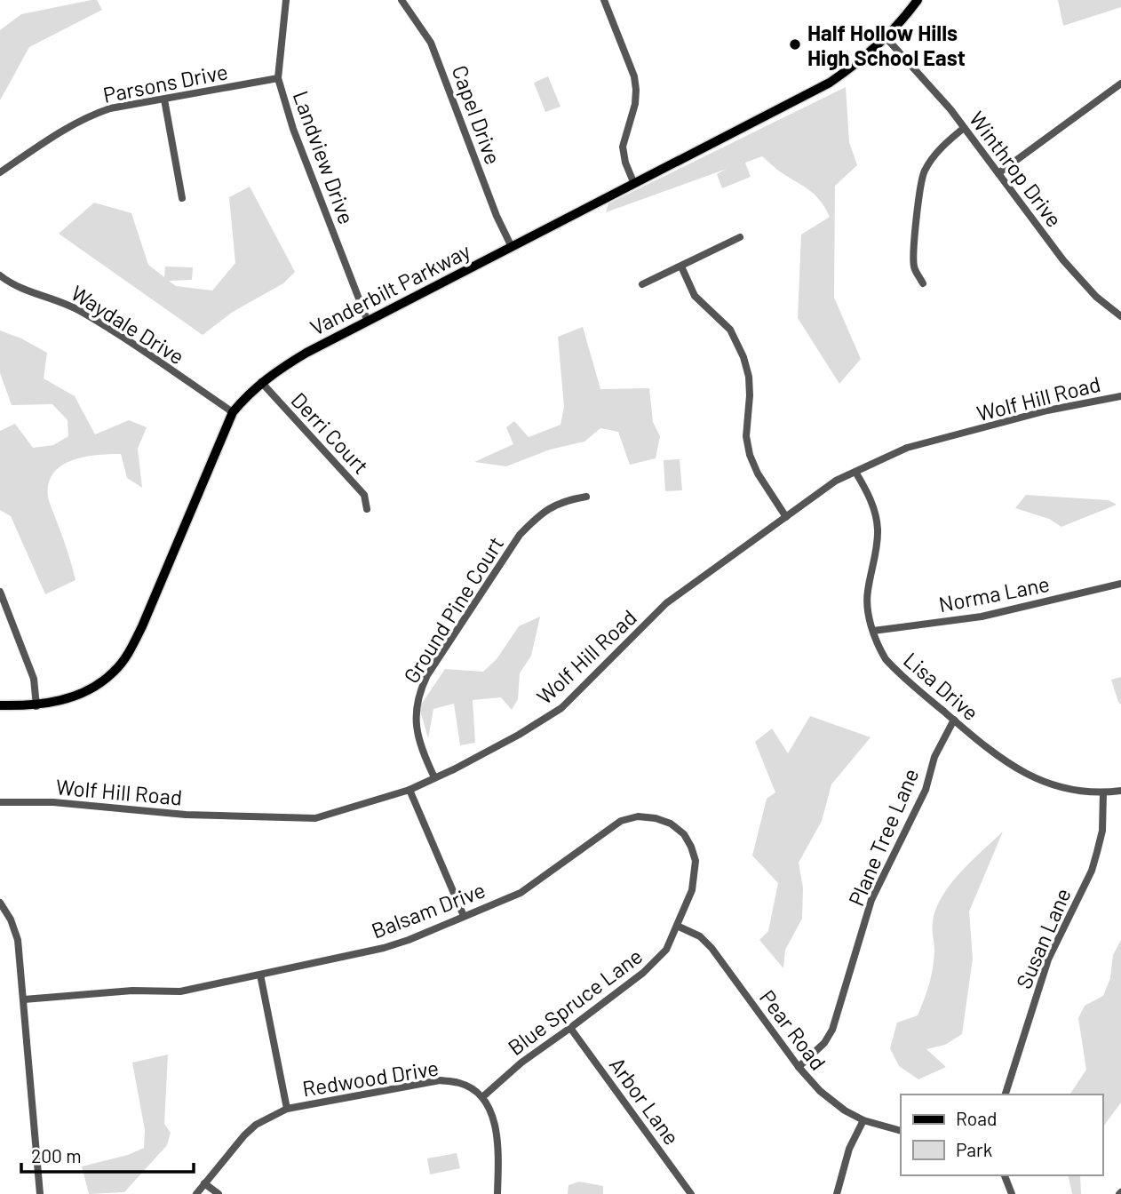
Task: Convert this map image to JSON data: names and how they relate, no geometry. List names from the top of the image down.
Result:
{
  "streets": {
    "main road": ["Vanderbilt Parkway"],
    "street": [
      "Parsons Drive",
      "Capel Drive",
      "Landview Drive",
      "Winthrop Drive",
      "Waydale Drive",
      "Wolf Hill Road",
      "Derri Court",
      "Norma Lane",
      "Ground Pine Court",
      "Lisa Drive",
      "Plane Tree Lane",
      "Balsam Drive",
      "Susan Lane",
      "Blue Spruce Lane",
      "Pear Road",
      "Redwood Drive",
      "Arbor Lane"
    ]
  },
  "crossings": [
    ["Parsons Drive", "Landview Drive"],
    ["Capel Drive", "Vanderbilt Parkway"],
    ["Landview Drive", "Vanderbilt Parkway"],
    ["Winthrop Drive", "Vanderbilt Parkway"],
    ["Vanderbilt Parkway", "Waydale Drive"],
    ["Vanderbilt Parkway", "Derri Court"],
    ["Wolf Hill Road", "Ground Pine Court"],
    ["Wolf Hill Road", "Lisa Drive"],
    ["Norma Lane", "Lisa Drive"],
    ["Lisa Drive", "Plane Tree Lane"],
    ["Lisa Drive", "Susan Lane"],
    ["Plane Tree Lane", "Pear Road"],
    ["Balsam Drive", "Blue Spruce Lane"],
    ["Balsam Drive", "Pear Road"],
    ["Blue Spruce Lane", "Pear Road"],
    ["Blue Spruce Lane", "Redwood Drive"],
    ["Blue Spruce Lane", "Arbor Lane"]
  ],
  "places": ["Half Hollow Hills High School East"],
  "legend": ["Road", "Park"],
  "scale_bar": "200 m"
}
